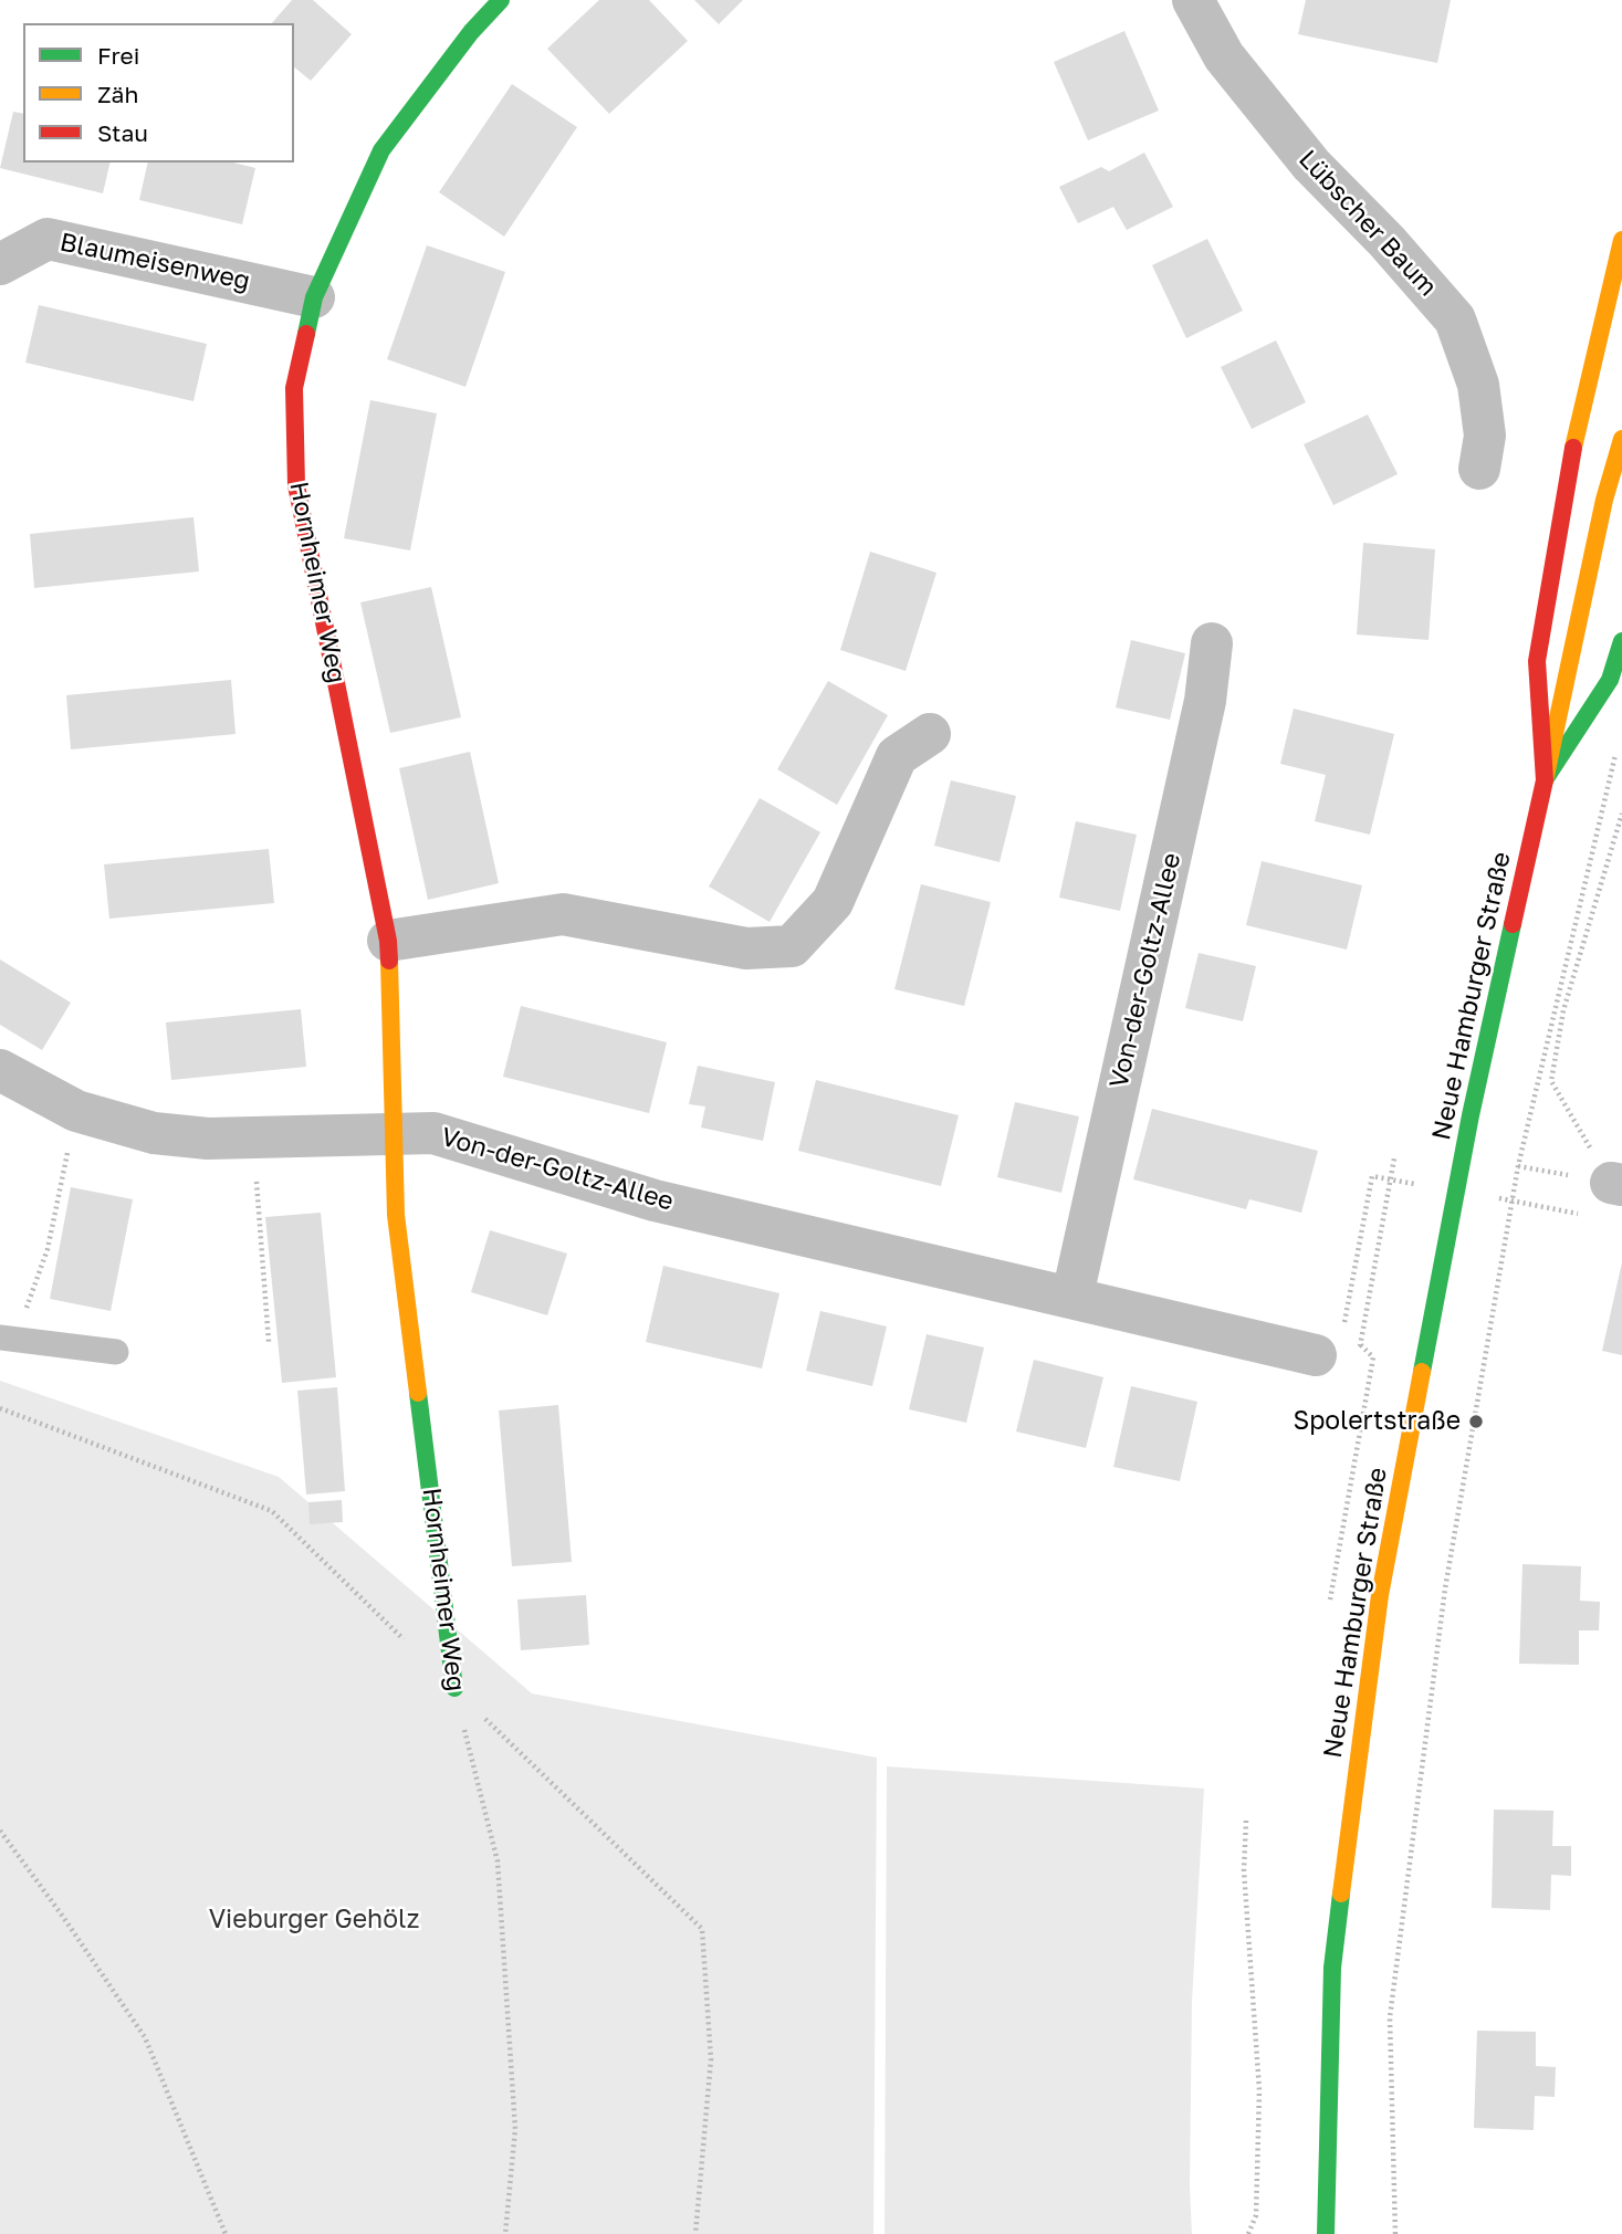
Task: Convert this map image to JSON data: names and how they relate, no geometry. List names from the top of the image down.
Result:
{
  "streets": {
    "main road": ["Hornheimer Weg", "Neue Hamburger Straße"],
    "street": ["Lübscher Baum", "Blaumeisenweg", "Von-der-Goltz-Allee"]
  },
  "crossings": [
    ["Blaumeisenweg", "Hornheimer Weg"],
    ["Hornheimer Weg", "Von-der-Goltz-Allee"]
  ],
  "parks": ["Vieburger Gehölz"],
  "places": ["Spolertstraße"],
  "legend": ["Frei", "Zäh", "Stau"]
}
